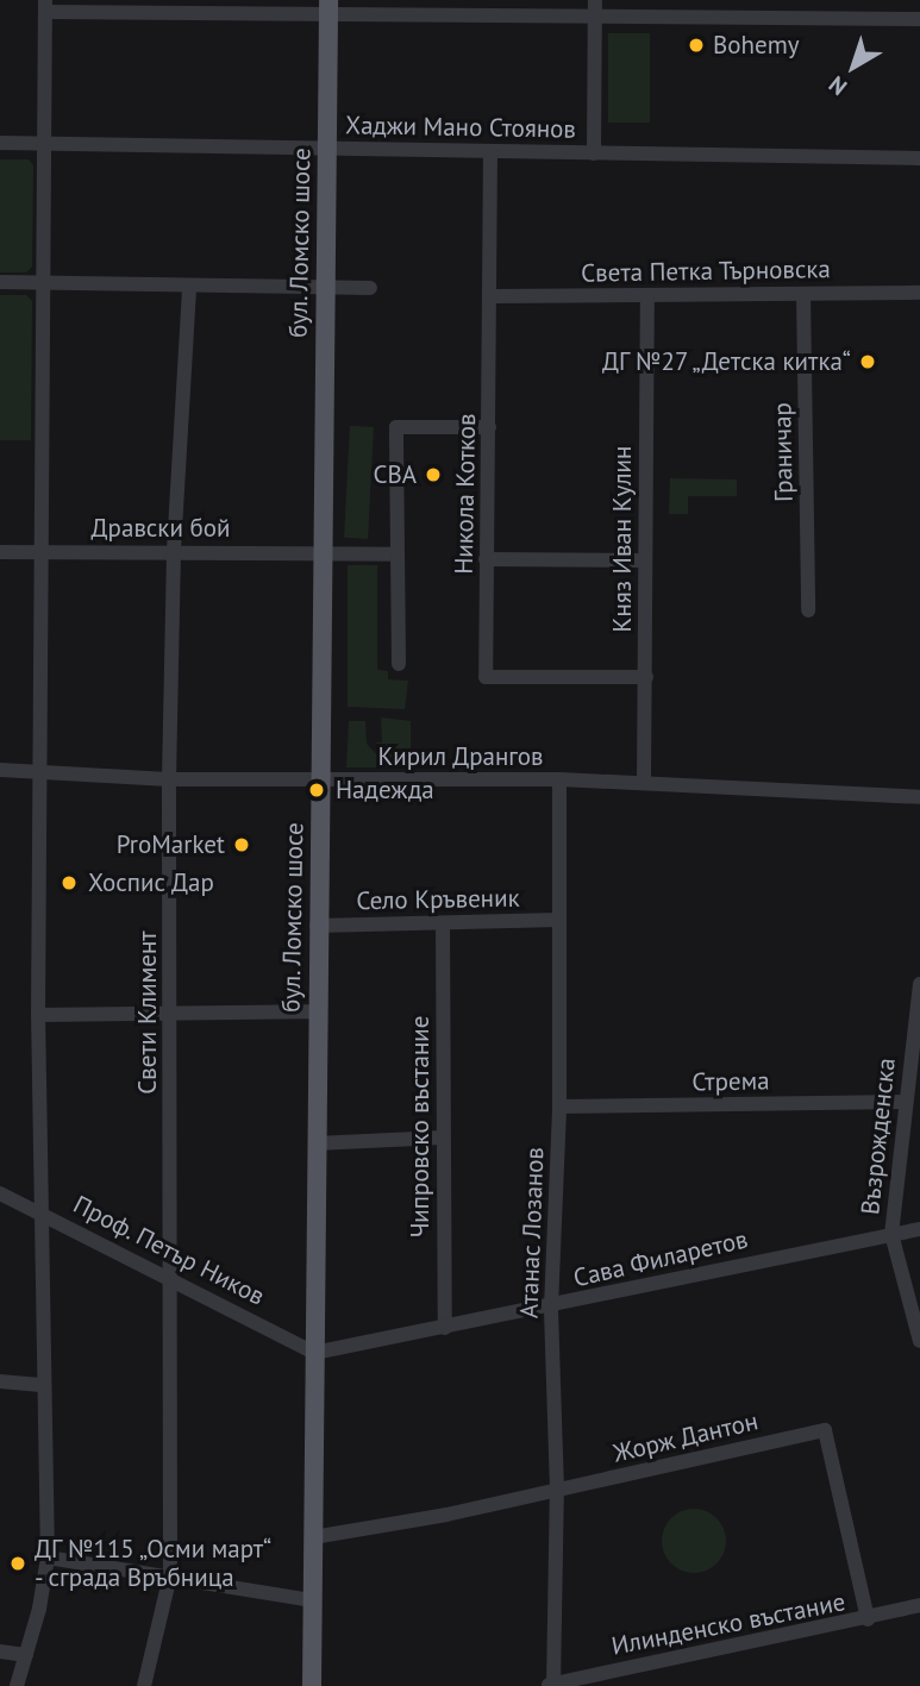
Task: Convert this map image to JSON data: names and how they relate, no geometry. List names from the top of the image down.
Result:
{
  "streets": {
    "main road": ["бул. Ломско шосе"],
    "street": [
      "Хаджи Мано Стоянов",
      "Света Петка Търновска",
      "Граничар",
      "Никола Котков",
      "Дравски бой",
      "Княз Иван Кулин",
      "Кирил Дрангов",
      "Село Кръвеник",
      "Свети Климент",
      "Стрема",
      "Чипровско въстание",
      "Възрожденска",
      "Атанас Лозанов",
      "Проф. Петър Ников",
      "Сава Филаретов",
      "Жорж Дантон",
      "Илинденско въстание"
    ]
  },
  "crossings": [
    ["Хаджи Мано Стоянов", "бул. Ломско шосе"],
    ["Хаджи Мано Стоянов", "Никола Котков"],
    ["бул. Ломско шосе", "Дравски бой"],
    ["бул. Ломско шосе", "Кирил Дрангов"],
    ["бул. Ломско шосе", "Село Кръвеник"],
    ["бул. Ломско шосе", "Проф. Петър Ников"],
    ["бул. Ломско шосе", "Сава Филаретов"],
    ["бул. Ломско шосе", "Жорж Дантон"],
    ["Света Петка Търновска", "Граничар"],
    ["Света Петка Търновска", "Никола Котков"],
    ["Света Петка Търновска", "Княз Иван Кулин"],
    ["Никола Котков", "Княз Иван Кулин"],
    ["Дравски бой", "Свети Климент"],
    ["Княз Иван Кулин", "Кирил Дрангов"],
    ["Кирил Дрангов", "Свети Климент"],
    ["Кирил Дрангов", "Атанас Лозанов"],
    ["Село Кръвеник", "Чипровско въстание"],
    ["Село Кръвеник", "Атанас Лозанов"],
    ["Свети Климент", "Проф. Петър Ников"],
    ["Стрема", "Възрожденска"],
    ["Стрема", "Атанас Лозанов"],
    ["Чипровско въстание", "Сава Филаретов"],
    ["Възрожденска", "Сава Филаретов"],
    ["Атанас Лозанов", "Сава Филаретов"],
    ["Атанас Лозанов", "Жорж Дантон"],
    ["Атанас Лозанов", "Илинденско въстание"],
    ["Проф. Петър Ников", "Сава Филаретов"],
    ["Жорж Дантон", "Илинденско въстание"]
  ],
  "places": [
    "Bohemy",
    "ДГ №27 „Детска китка“",
    "CBA",
    "Надежда",
    "ProMarket",
    "Хоспис Дар",
    "ДГ №115 „Осми март“ - сграда Връбница"
  ],
  "north": "bottom left"
}
